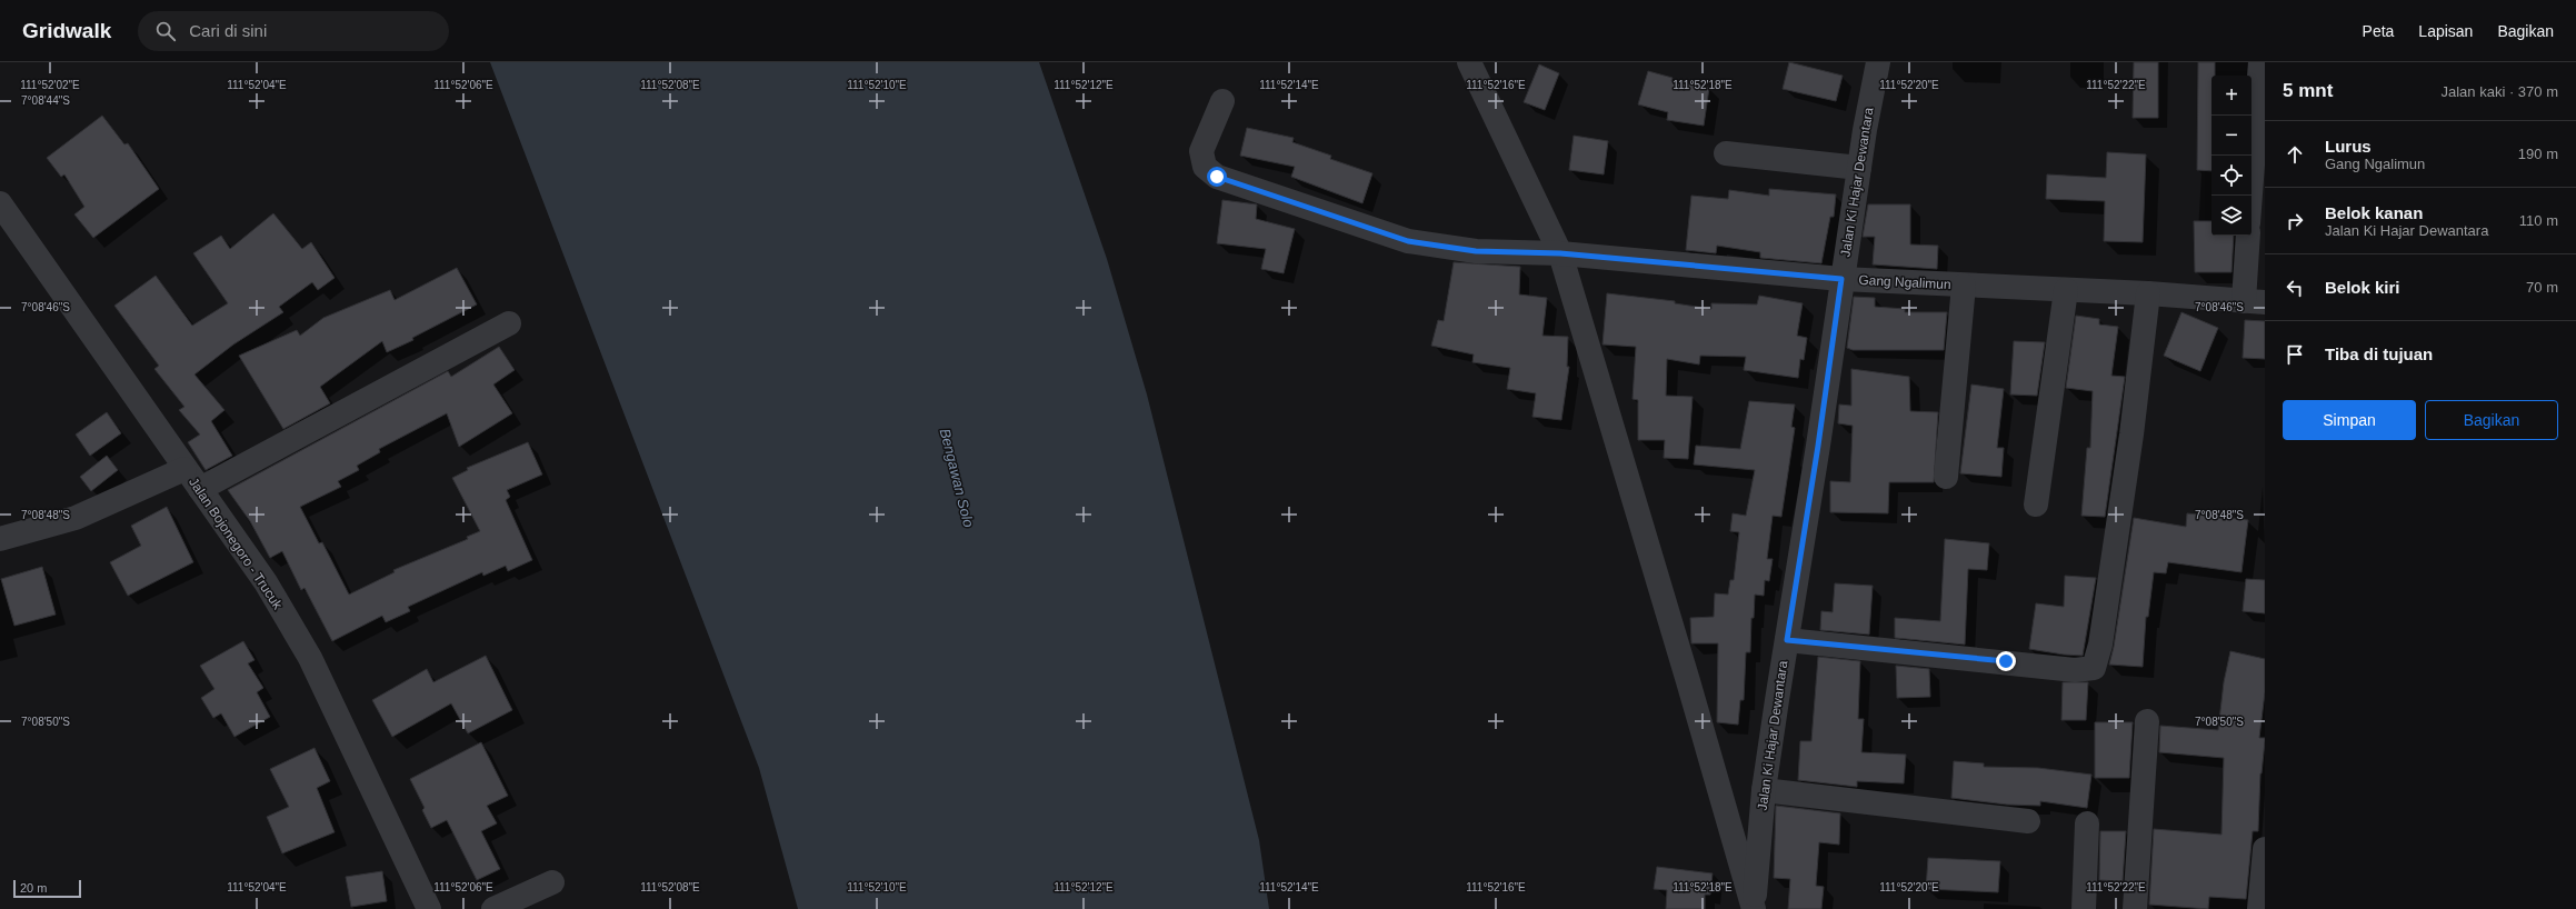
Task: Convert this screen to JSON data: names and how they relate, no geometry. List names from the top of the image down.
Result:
{
  "streets": {
    "street": ["Jalan Ki Hajar Dewantara", "Gang Ngalimun", "Jalan Bojonegoro - Trucuk"]
  },
  "crossings": [
    ["Jalan Ki Hajar Dewantara", "Gang Ngalimun"]
  ],
  "water": ["Bengawan Solo"],
  "scale_bar": "20 m",
  "page": {
    "header": "Gridwalk",
    "search": "Cari di sini",
    "nav": ["Peta", "Lapisan", "Bagikan"],
    "heading": ["5 mnt", "Jalan kaki · 370 m"],
    "map_buttons": ["+", "−"],
    "list": [
      ["Lurus", "Gang Ngalimun", "190 m"],
      ["Belok kanan", "Jalan Ki Hajar Dewantara", "110 m"],
      ["Belok kiri", "70 m"],
      "Tiba di tujuan"
    ],
    "buttons": ["Simpan", "Bagikan"],
    "scale": "20 m"
  },
  "coordinates": [
    "111°52'02\"E",
    "111°52'04\"E",
    "111°52'06\"E",
    "111°52'08\"E",
    "111°52'10\"E",
    "111°52'12\"E",
    "111°52'14\"E",
    "111°52'16\"E",
    "111°52'18\"E",
    "111°52'20\"E",
    "111°52'22\"E",
    "7°08'44\"S",
    "7°08'46\"S",
    "7°08'48\"S",
    "7°08'50\"S"
  ]
}
